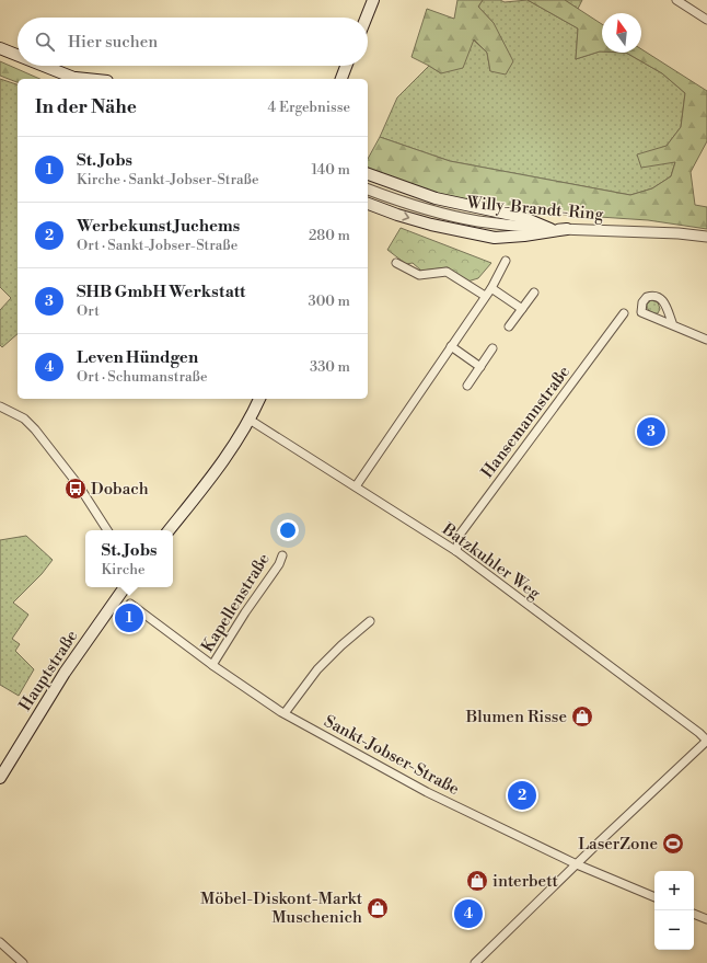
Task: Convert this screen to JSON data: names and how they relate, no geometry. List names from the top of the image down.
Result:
{
  "streets": {
    "main road": ["Hauptstraße"],
    "street": [
      "Willy-Brandt-Ring",
      "Hansemannstraße",
      "Batzkuhler Weg",
      "Kapellenstraße",
      "Sankt-Jobser-Straße"
    ]
  },
  "crossings": [
    ["Hansemannstraße", "Batzkuhler Weg"],
    ["Kapellenstraße", "Sankt-Jobser-Straße"]
  ],
  "places": {
    "bus stop": ["Dobach"],
    "shop": ["Blumen Risse", "interbett", "Möbel-Diskont-Markt Muschenich"],
    "sports": ["LaserZone"]
  },
  "north": "top",
  "page": {
    "search": "Hier suchen",
    "heading": ["In der Nähe", "4 Ergebnisse"],
    "list": [
      {
        "mark": "1",
        "name": "St. Jobs",
        "note": "Kirche · Sankt-Jobser-Straße",
        "value": "140 m"
      },
      {
        "mark": "2",
        "name": "Werbekunst Juchems",
        "note": "Ort · Sankt-Jobser-Straße",
        "value": "280 m"
      },
      {
        "mark": "3",
        "name": "SHB GmbH Werkstatt",
        "note": "Ort",
        "value": "300 m"
      },
      {
        "mark": "4",
        "name": "Leven Hündgen",
        "note": "Ort · Schumanstraße",
        "value": "330 m"
      }
    ],
    "pins": [
      "3",
      "1",
      "2",
      "4"
    ],
    "popup": ["St. Jobs", "Kirche"],
    "map_buttons": ["+", "−"]
  }
}
